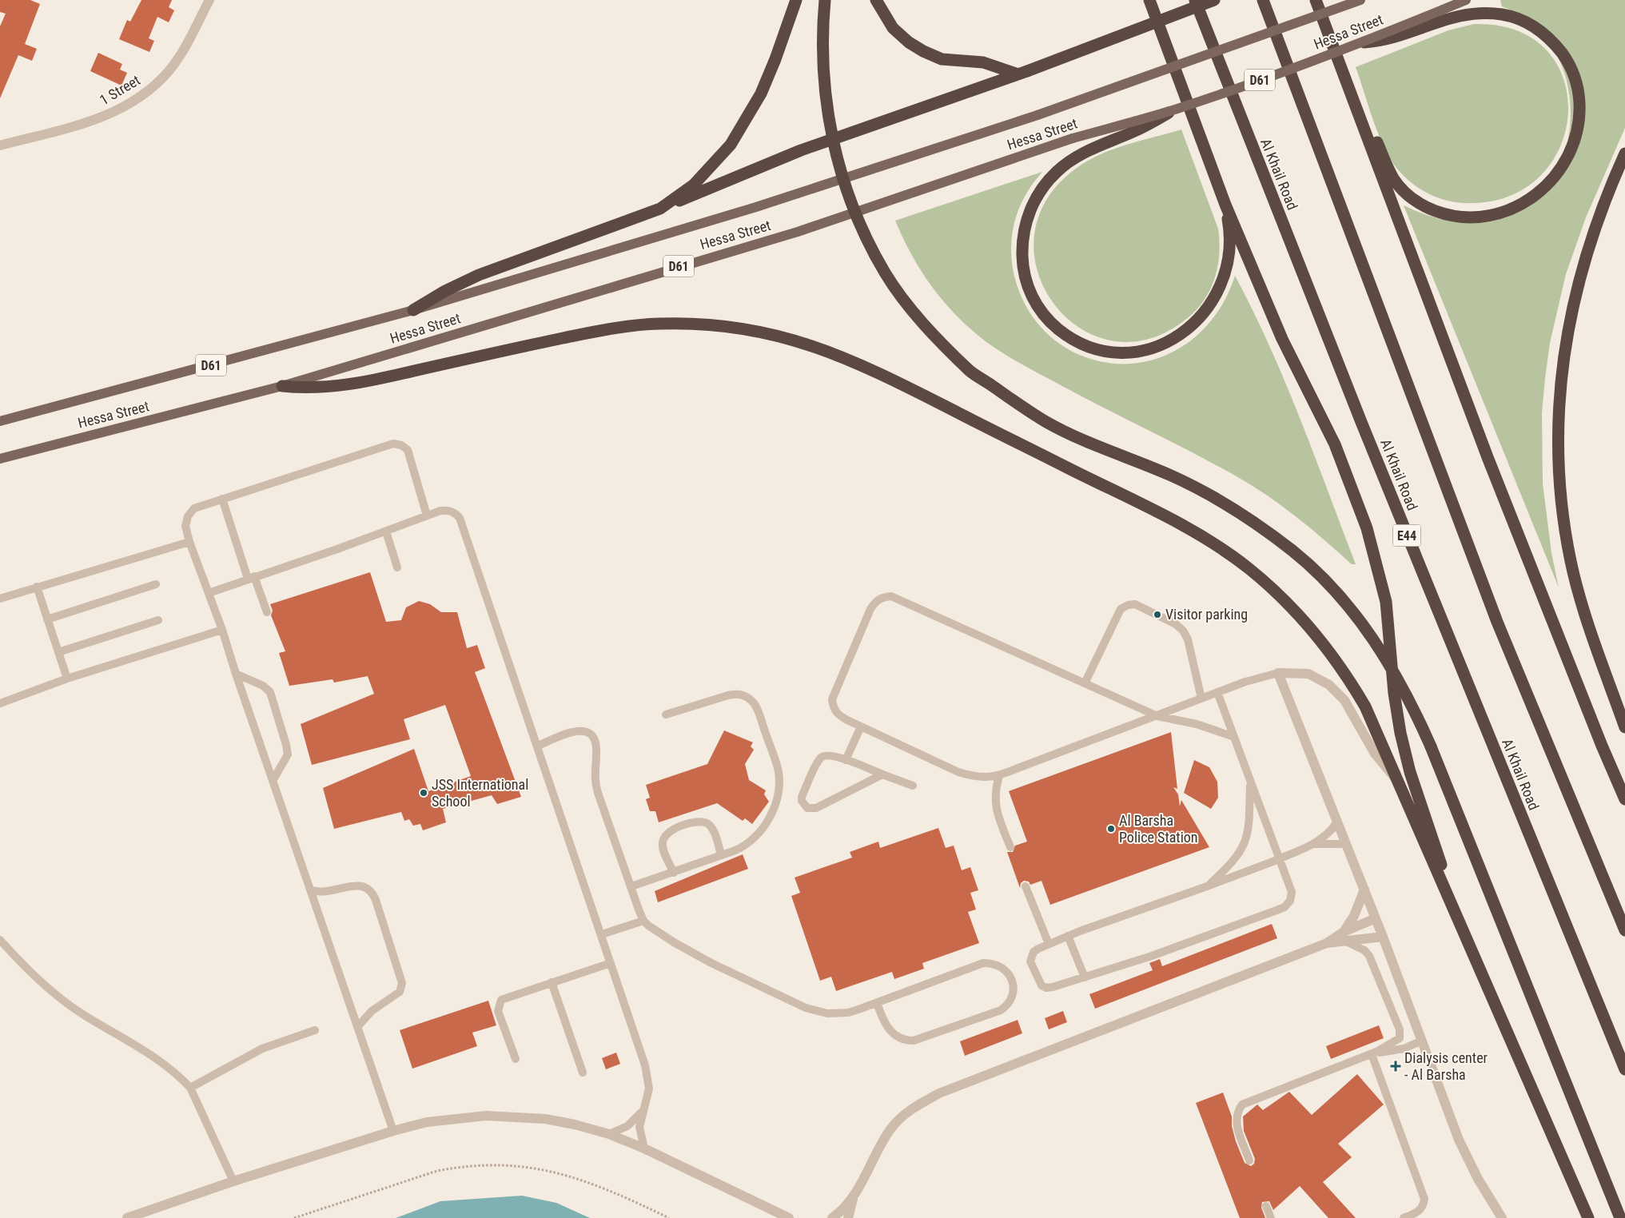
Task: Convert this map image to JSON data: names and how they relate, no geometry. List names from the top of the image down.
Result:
{
  "streets": {
    "highway": ["Al Khail Road", "E44"],
    "main road": ["Hessa Street", "D61"],
    "street": ["1 Street"]
  },
  "places": {
    "other": ["Visitor parking", "JSS International School", "Al Barsha Police Station"],
    "health": ["Dialysis center - Al Barsha"]
  }
}
